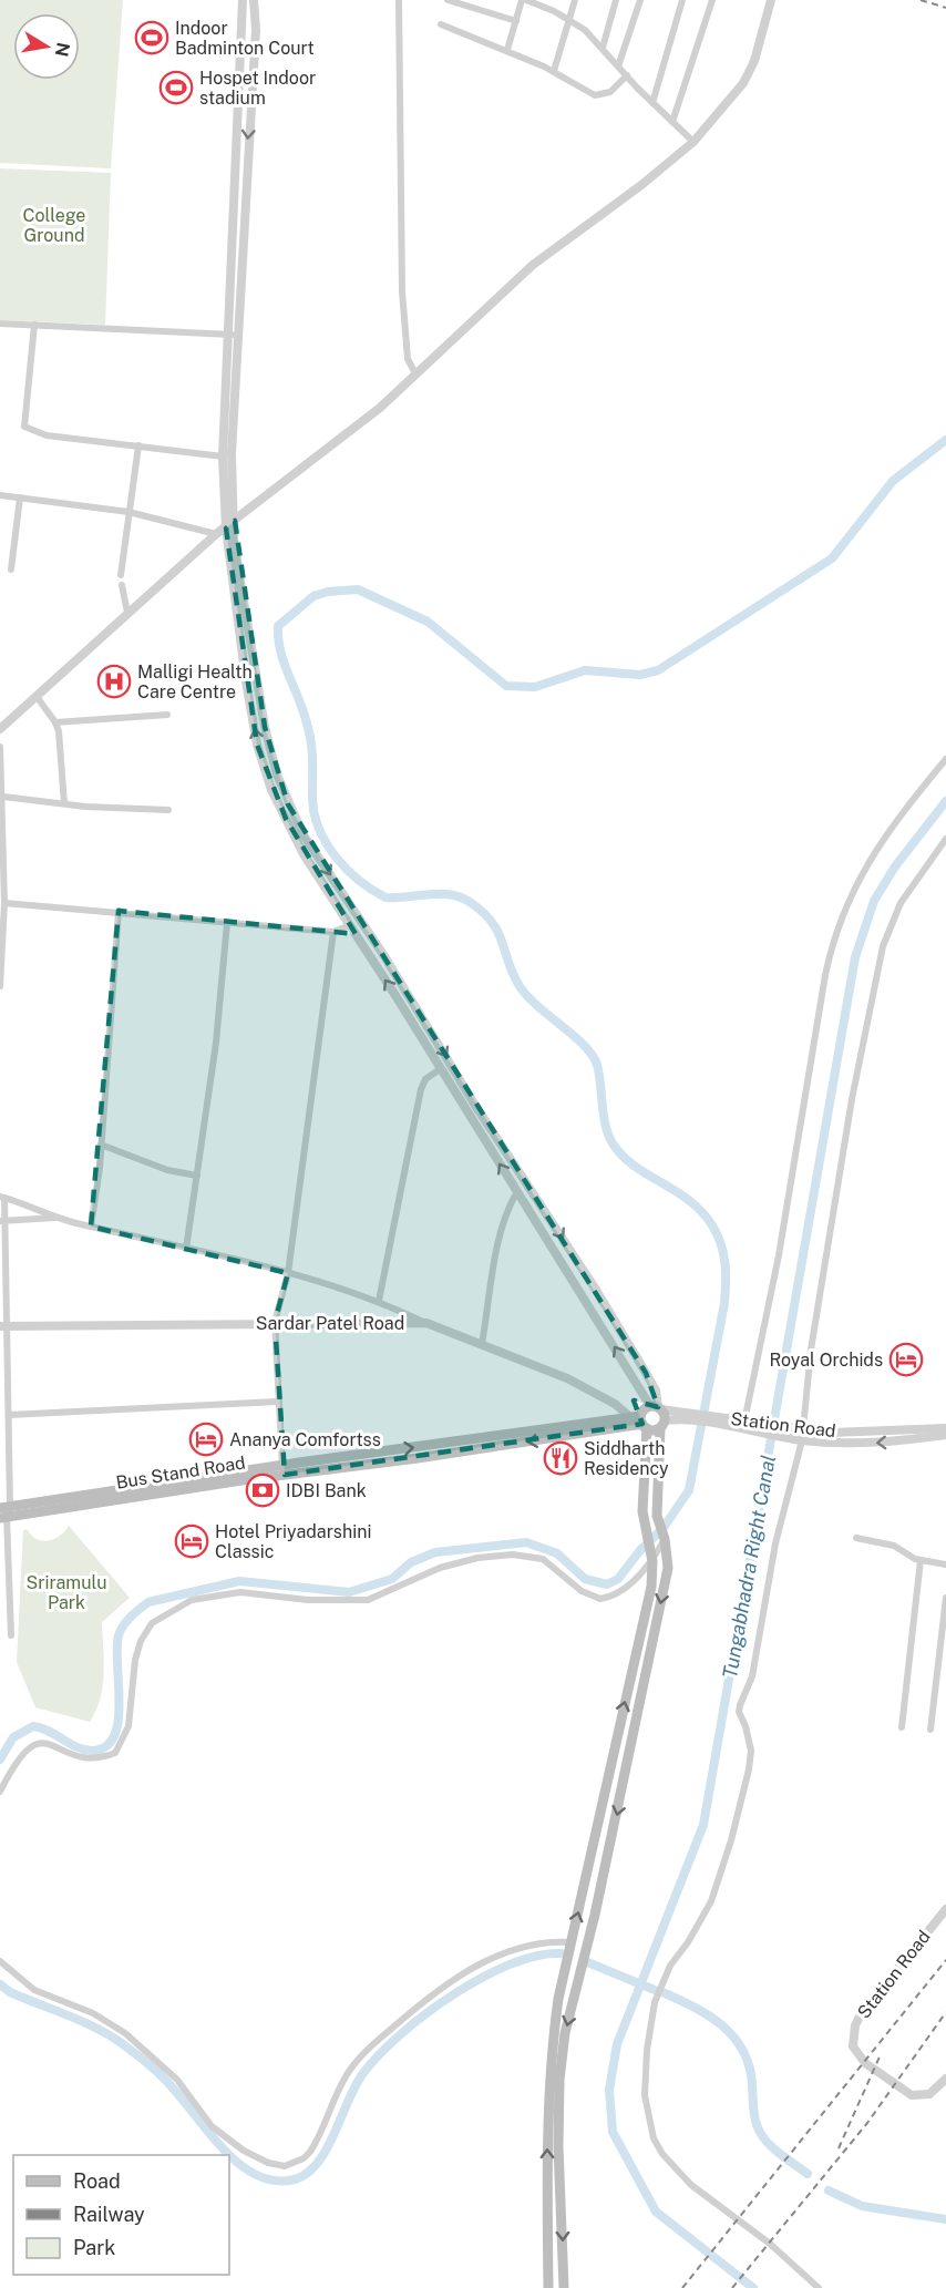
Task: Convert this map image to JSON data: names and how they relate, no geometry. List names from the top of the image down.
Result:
{
  "streets": {
    "main road": ["Bus Stand Road"],
    "street": ["Sardar Patel Road", "Station Road"]
  },
  "crossings": [
    ["Sardar Patel Road", "Bus Stand Road"]
  ],
  "water": ["Tungabhadra Right Canal"],
  "parks": ["College Ground", "Sriramulu Park"],
  "places": {
    "sports": ["Indoor Badminton Court", "Hospet Indoor stadium"],
    "hospital": ["Malligi Health Care Centre"],
    "hotel": ["Royal Orchids", "Ananya Comfortss", "Hotel Priyadarshini Classic"],
    "restaurant": ["Siddharth Residency"],
    "bank": ["IDBI Bank"]
  },
  "legend": ["Road", "Railway", "Park"],
  "north": "right"
}
